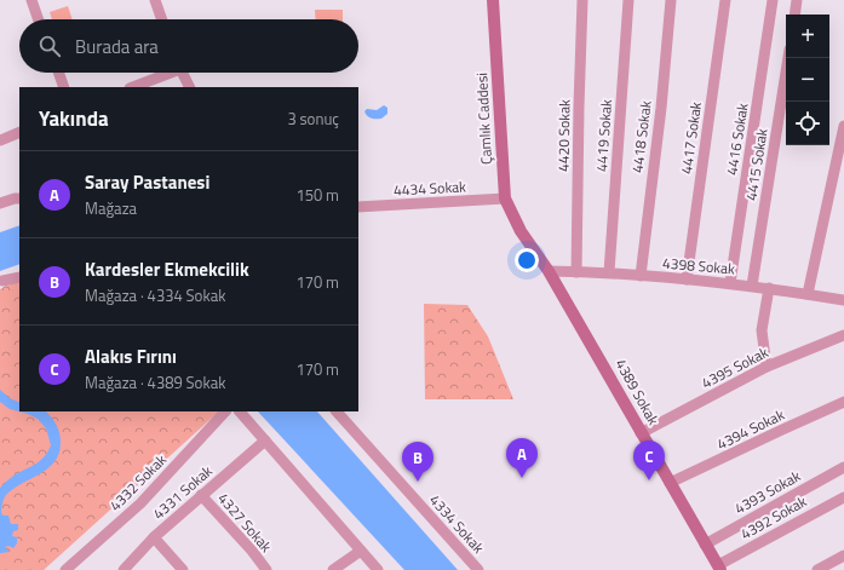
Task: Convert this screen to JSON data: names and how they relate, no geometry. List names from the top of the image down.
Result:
{
  "streets": {
    "main road": ["Çamlık Caddesi", "4389 Sokak"],
    "street": [
      "4420 Sokak",
      "4419 Sokak",
      "4418 Sokak",
      "4417 Sokak",
      "4416 Sokak",
      "4415 Sokak",
      "4434 Sokak",
      "4398 Sokak",
      "4395 Sokak",
      "4394 Sokak",
      "4332 Sokak",
      "4331 Sokak",
      "4393 Sokak",
      "4392 Sokak",
      "4327 Sokak",
      "4334 Sokak"
    ]
  },
  "crossings": [
    ["Çamlık Caddesi", "4434 Sokak"],
    ["Çamlık Caddesi", "4389 Sokak"],
    ["4420 Sokak", "4398 Sokak"],
    ["4419 Sokak", "4398 Sokak"],
    ["4418 Sokak", "4398 Sokak"],
    ["4417 Sokak", "4398 Sokak"],
    ["4416 Sokak", "4398 Sokak"],
    ["4415 Sokak", "4398 Sokak"],
    ["4398 Sokak", "4389 Sokak"],
    ["4395 Sokak", "4389 Sokak"],
    ["4389 Sokak", "4394 Sokak"],
    ["4389 Sokak", "4393 Sokak"],
    ["4389 Sokak", "4392 Sokak"],
    ["4331 Sokak", "4327 Sokak"]
  ],
  "page": {
    "map_buttons": ["+", "−"],
    "search": "Burada ara",
    "heading": ["Yakında", "3 sonuç"],
    "list": [
      {
        "mark": "A",
        "name": "Saray Pastanesi",
        "note": "Mağaza",
        "value": "150 m"
      },
      {
        "mark": "B",
        "name": "Kardesler Ekmekcilik",
        "note": "Mağaza · 4334 Sokak",
        "value": "170 m"
      },
      {
        "mark": "C",
        "name": "Alakıs Fırını",
        "note": "Mağaza · 4389 Sokak",
        "value": "170 m"
      }
    ],
    "pins": ["A", "C", "B"]
  }
}
